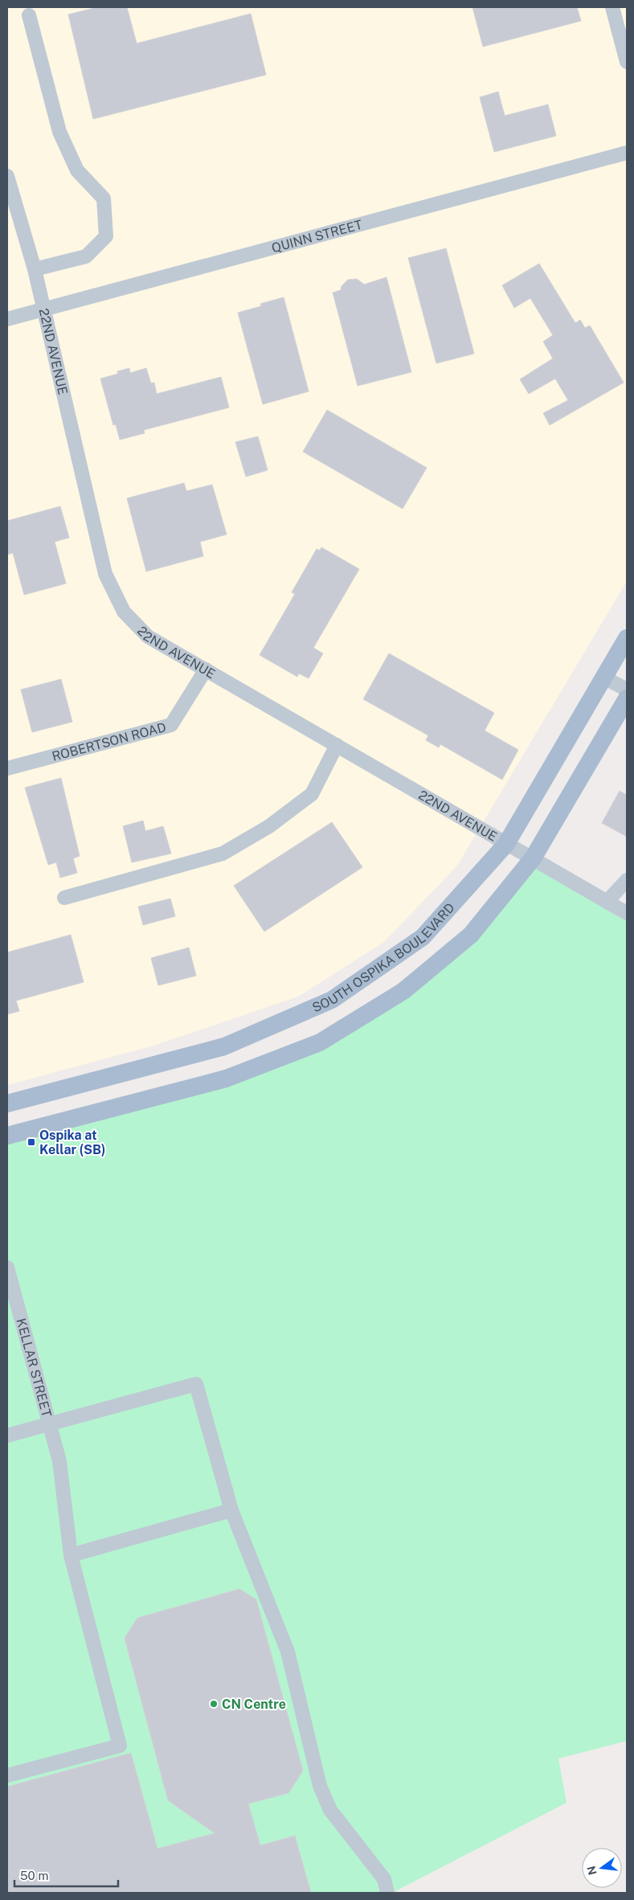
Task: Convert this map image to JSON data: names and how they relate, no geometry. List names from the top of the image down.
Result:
{
  "streets": {
    "main road": ["SOUTH OSPIKA BOULEVARD"],
    "street": [
      "QUINN STREET",
      "22ND AVENUE",
      "ROBERTSON ROAD",
      "KELLAR STREET"
    ]
  },
  "crossings": [
    ["QUINN STREET", "22ND AVENUE"],
    ["22ND AVENUE", "ROBERTSON ROAD"],
    ["22ND AVENUE", "SOUTH OSPIKA BOULEVARD"]
  ],
  "places": {
    "transit": ["Ospika at Kellar (SB)"],
    "other": ["CN Centre"]
  },
  "scale_bar": "50 m",
  "north": "left"
}
